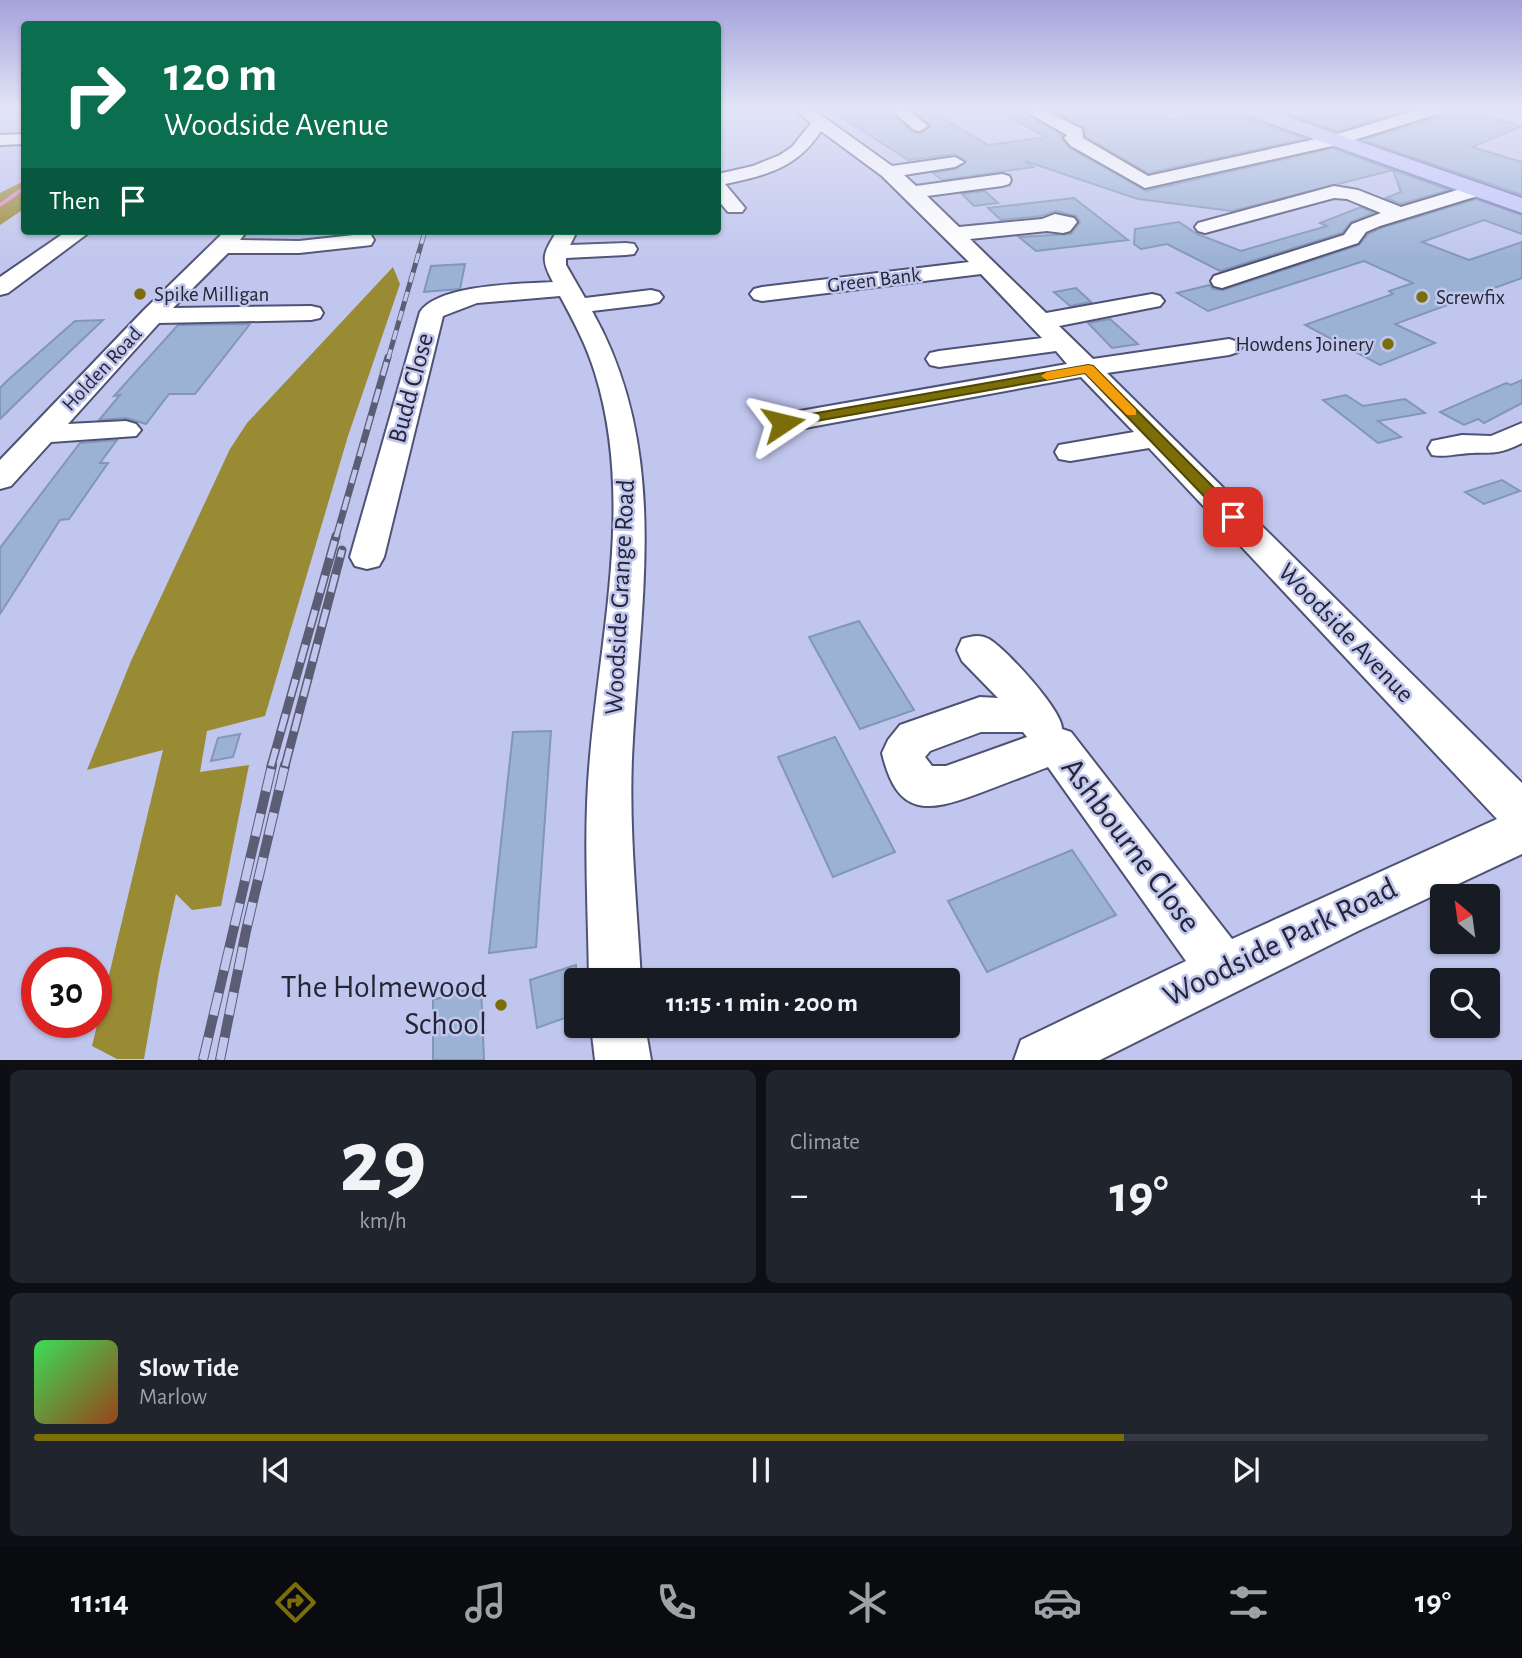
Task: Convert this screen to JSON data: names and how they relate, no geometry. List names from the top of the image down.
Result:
{
  "streets": {
    "street": [
      "Green Bank",
      "Holden Road",
      "Budd Close",
      "Woodside Grange Road",
      "Woodside Avenue",
      "Ashbourne Close",
      "Woodside Park Road"
    ]
  },
  "crossings": [
    ["Green Bank", "Woodside Avenue"],
    ["Budd Close", "Woodside Grange Road"],
    ["Ashbourne Close", "Woodside Park Road"]
  ],
  "places": [
    "Spike Milligan",
    "Screwfix",
    "Howdens Joinery",
    "The Holmewood School"
  ],
  "north": "top left",
  "page": {
    "turn": ["120 m", "Woodside Avenue"],
    "then": "Then",
    "limit": "30",
    "trip": "11:15 · 1 min · 200 m",
    "tile": [
      ["29", "km/h"],
      "Climate"
    ],
    "heat": ["−", "19°", "+"],
    "song": ["Slow Tide", "Marlow"],
    "tabs": ["11:14", "19°"]
  }
}
